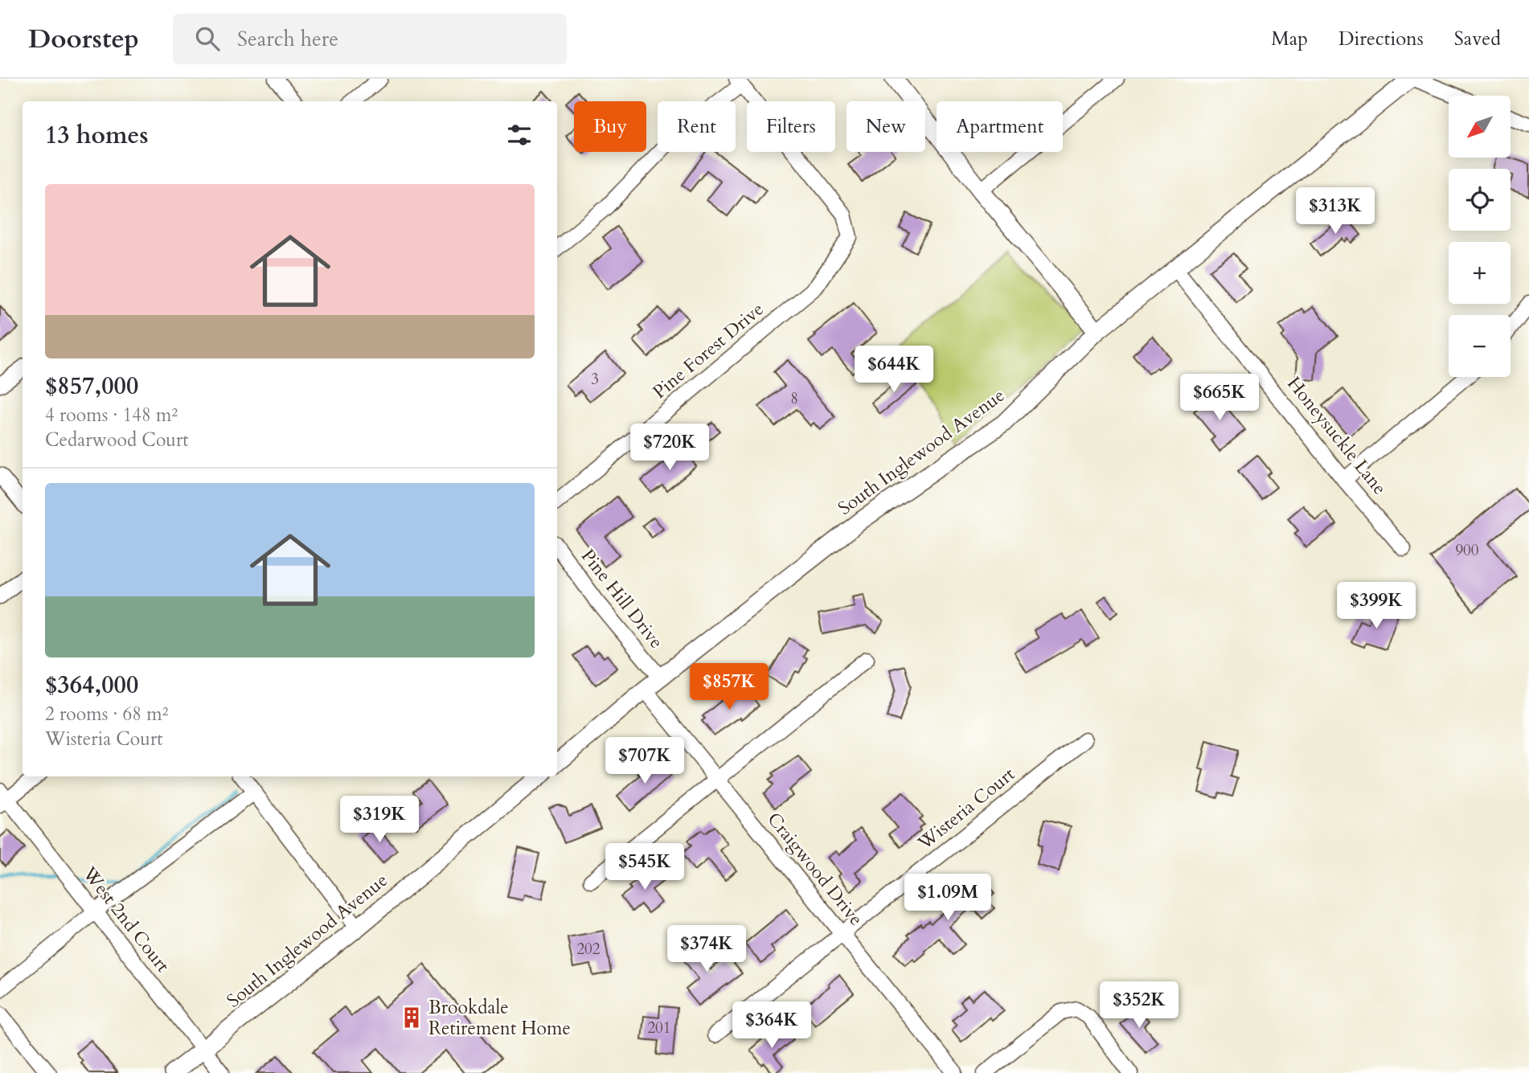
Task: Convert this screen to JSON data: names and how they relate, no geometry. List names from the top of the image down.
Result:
{
  "streets": {
    "street": [
      "Pine Forest Drive",
      "Honeysuckle Lane",
      "South Inglewood Avenue",
      "Pine Hill Drive",
      "Wisteria Court",
      "Craigwood Drive",
      "West 2nd Court"
    ]
  },
  "crossings": [
    ["Honeysuckle Lane", "South Inglewood Avenue"],
    ["South Inglewood Avenue", "Pine Hill Drive"],
    ["South Inglewood Avenue", "Craigwood Drive"],
    ["South Inglewood Avenue", "West 2nd Court"],
    ["Wisteria Court", "Craigwood Drive"]
  ],
  "places": {
    "building": ["Brookdale Retirement Home"]
  },
  "house_numbers": [
    "3",
    "8",
    "900",
    "202",
    "201"
  ],
  "north": "bottom left",
  "page": {
    "header": "Doorstep",
    "search": "Search here",
    "nav": ["Map", "Directions", "Saved"],
    "map_buttons": ["+", "−"],
    "chip": [
      "Buy",
      "Rent",
      "Filters",
      "New",
      "Apartment"
    ],
    "heading": "13 homes",
    "list": [
      {
        "name": "$857,000",
        "note": "4 rooms · 148 m² · Cedarwood Court"
      },
      {
        "name": "$364,000",
        "note": "2 rooms · 68 m² · Wisteria Court"
      }
    ],
    "price": [
      "$313K",
      "$644K",
      "$665K",
      "$720K",
      "$399K",
      "$857K",
      "$707K",
      "$319K",
      "$545K",
      "$1.09M",
      "$374K",
      "$352K",
      "$364K"
    ]
  }
}
